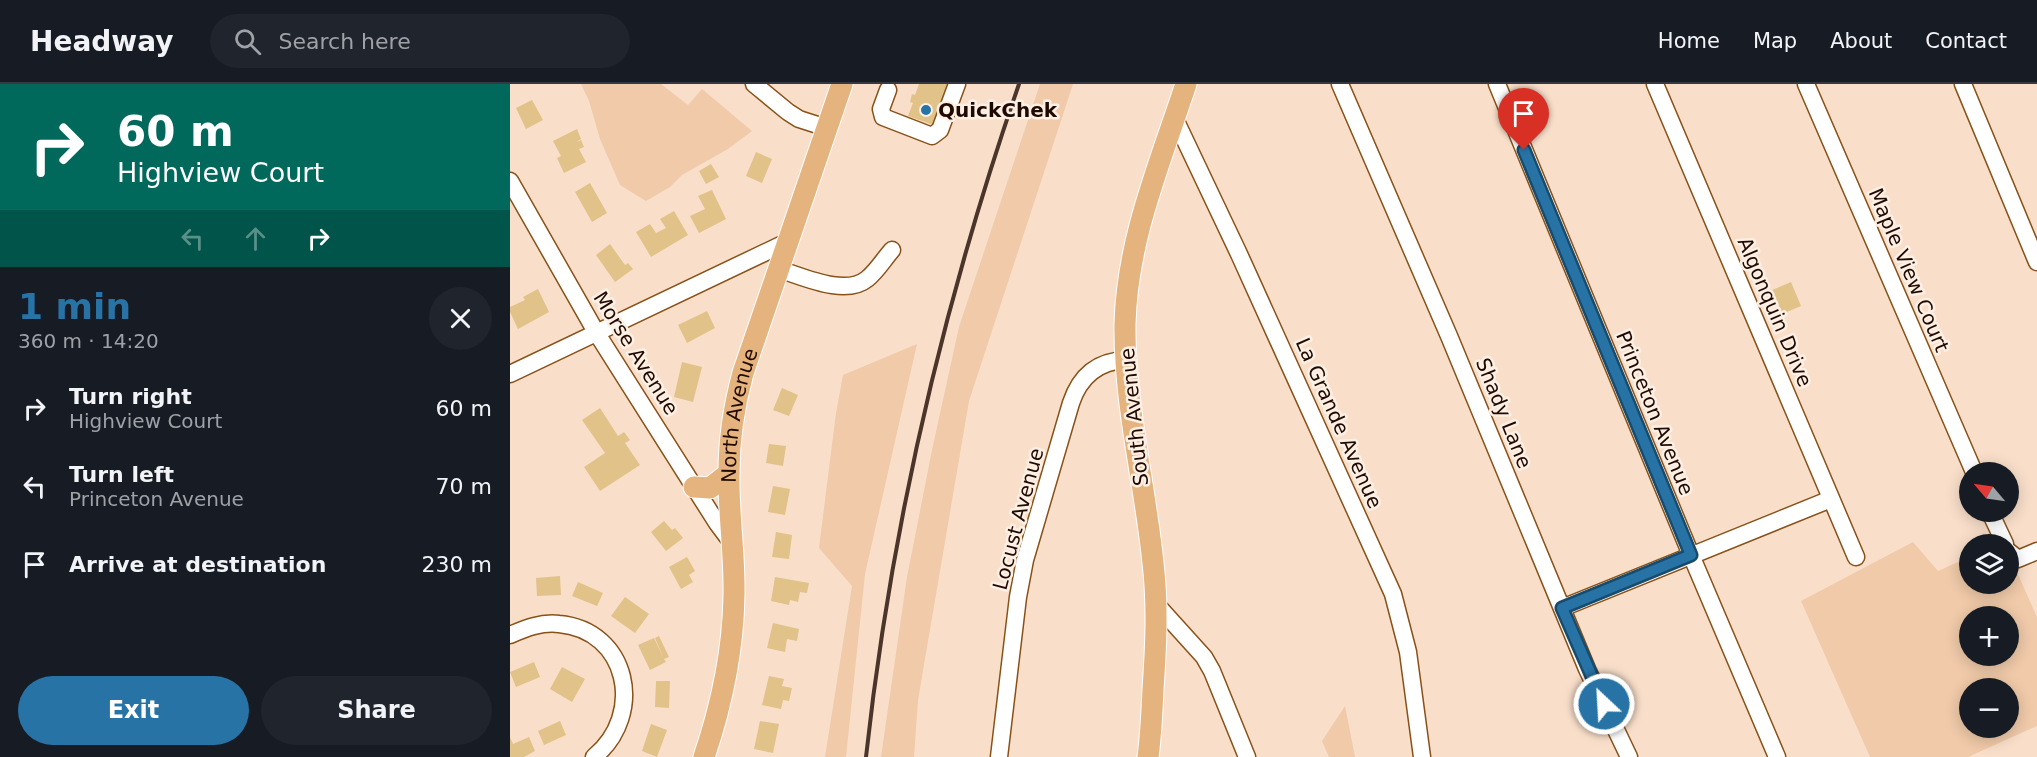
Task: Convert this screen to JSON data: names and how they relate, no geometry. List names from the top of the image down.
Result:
{
  "streets": {
    "main road": ["North Avenue", "South Avenue"],
    "street": [
      "Maple View Court",
      "Algonquin Drive",
      "Morse Avenue",
      "Shady Lane",
      "Princeton Avenue",
      "La Grande Avenue",
      "Locust Avenue"
    ]
  },
  "crossings": [
    ["Morse Avenue", "North Avenue"],
    ["South Avenue", "La Grande Avenue"],
    ["South Avenue", "Locust Avenue"]
  ],
  "places": ["QuickChek"],
  "north": "top left",
  "page": {
    "header": "Headway",
    "search": "Search here",
    "nav": [
      "Home",
      "Map",
      "About",
      "Contact"
    ],
    "turn": ["60 m", "Highview Court"],
    "heading": ["1 min", "360 m · 14:20"],
    "list": [
      {
        "name": "Turn right",
        "note": "Highview Court",
        "value": "60 m"
      },
      {
        "name": "Turn left",
        "note": "Princeton Avenue",
        "value": "70 m"
      },
      {
        "name": "Arrive at destination",
        "value": "230 m"
      }
    ],
    "map_buttons": ["+", "−"],
    "buttons": ["Exit", "Share"]
  }
}
